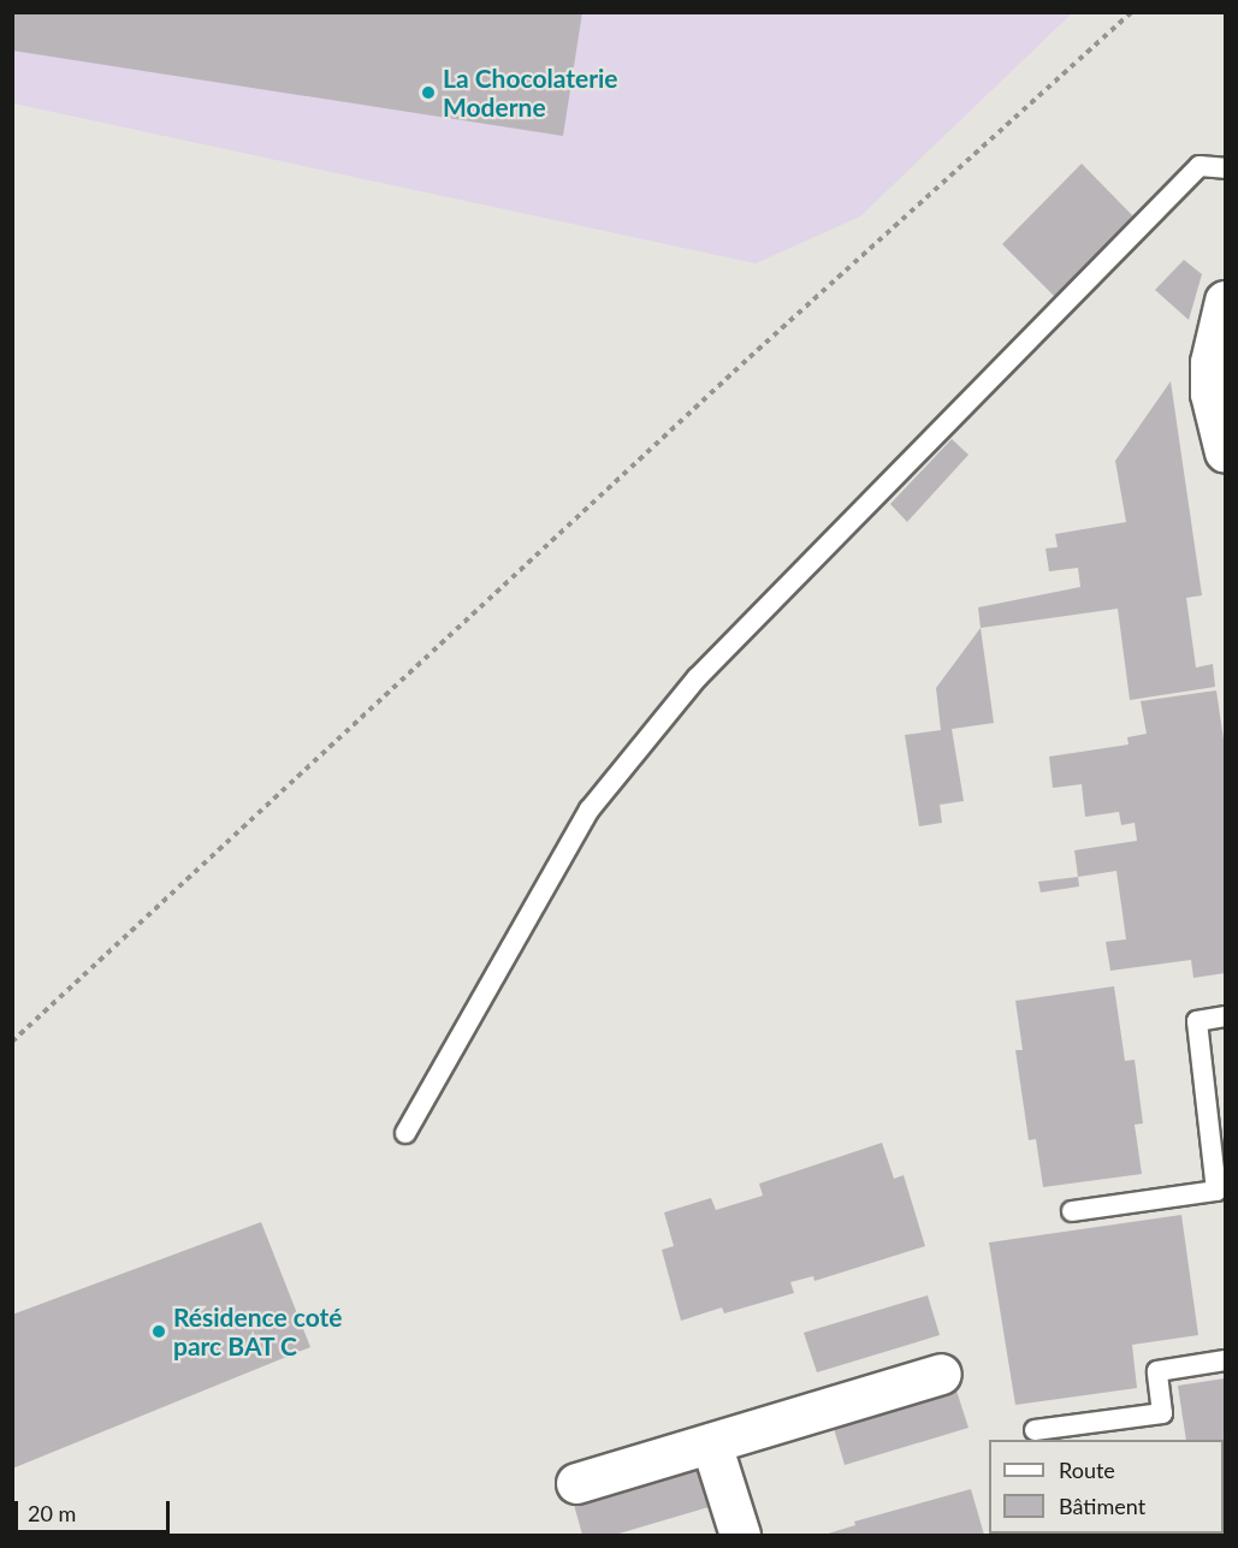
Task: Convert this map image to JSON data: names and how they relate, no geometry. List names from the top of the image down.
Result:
{
  "places": ["La Chocolaterie Moderne", "Résidence coté parc BAT C"],
  "legend": ["Route", "Bâtiment"],
  "scale_bar": "20 m"
}
